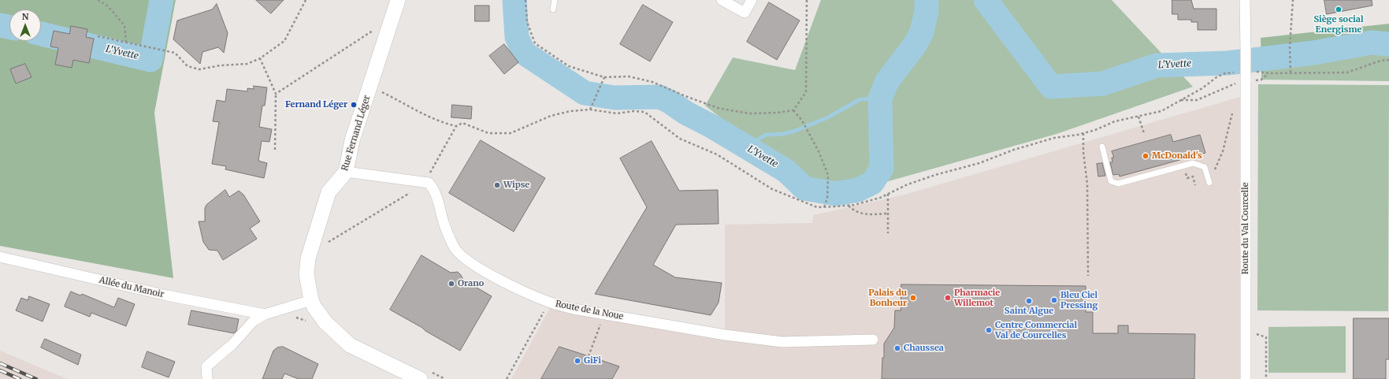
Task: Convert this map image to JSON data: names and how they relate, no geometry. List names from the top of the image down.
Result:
{
  "streets": {
    "street": [
      "Rue Fernand Léger",
      "Route du Val Courcelle",
      "Allée du Manoir",
      "Route de la Noue"
    ]
  },
  "crossings": [
    ["Rue Fernand Léger", "Route de la Noue"]
  ],
  "water": ["L'Yvette"],
  "places": [
    "Siège social Energisme",
    "Fernand Léger",
    "McDonald's",
    "Wipse",
    "Orano",
    "Palais du Bonheur",
    "Pharmacie Willemot",
    "Bleu Ciel Pressing",
    "Saint Algue",
    "Centre Commercial Val de Courcelles",
    "Chaussea",
    "GiFi"
  ],
  "north": "top"
}
